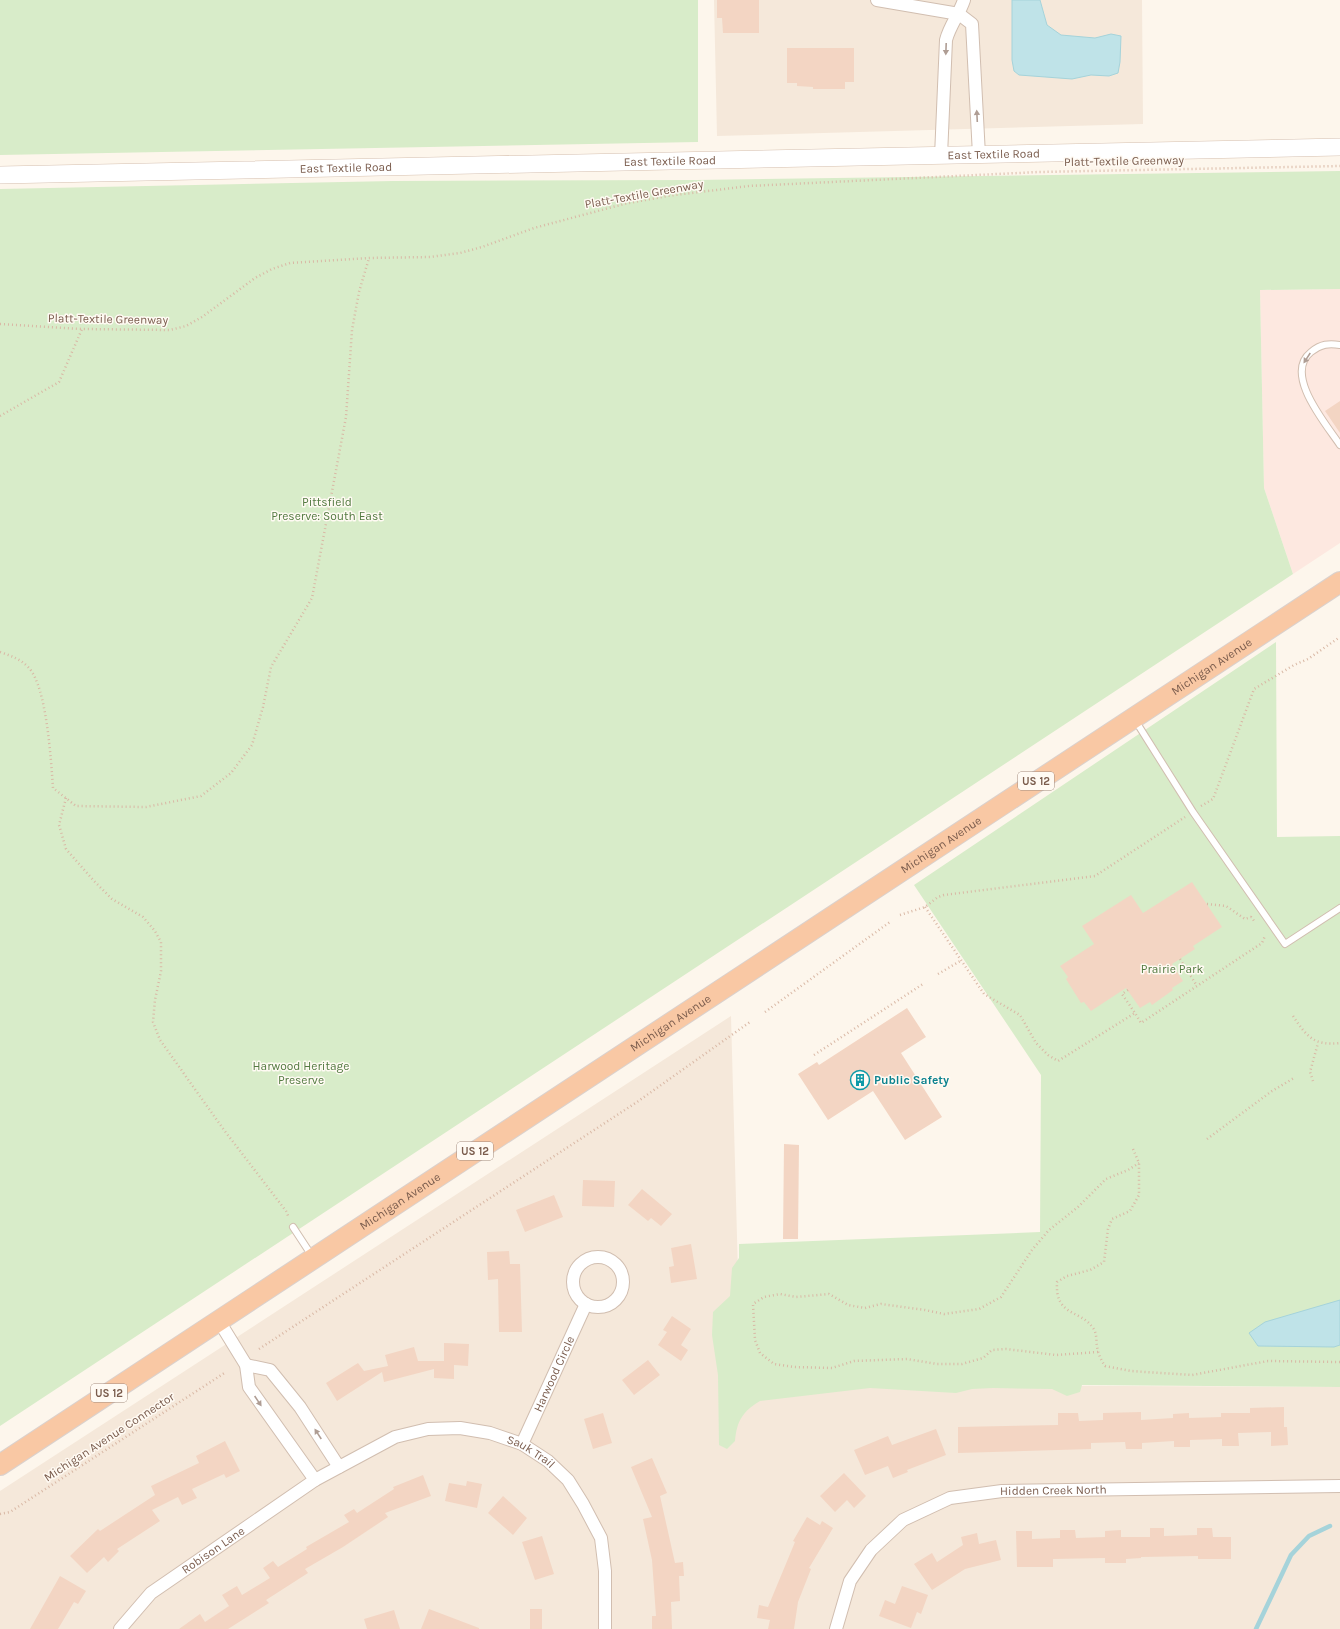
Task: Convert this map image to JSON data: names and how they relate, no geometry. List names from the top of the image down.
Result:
{
  "streets": {
    "highway": ["Michigan Avenue", "US 12"],
    "main road": ["East Textile Road"],
    "street": [
      "Harwood Circle",
      "Sauk Trail",
      "Hidden Creek North",
      "Robison Lane"
    ],
    "path": ["Platt-Textile Greenway", "Michigan Avenue Connector"]
  },
  "crossings": [
    ["Harwood Circle", "Sauk Trail"],
    ["Sauk Trail", "Robison Lane"]
  ],
  "parks": ["Pittsfield Preserve: South East", "Prairie Park", "Harwood Heritage Preserve"],
  "places": {
    "building": ["Public Safety"]
  }
}
